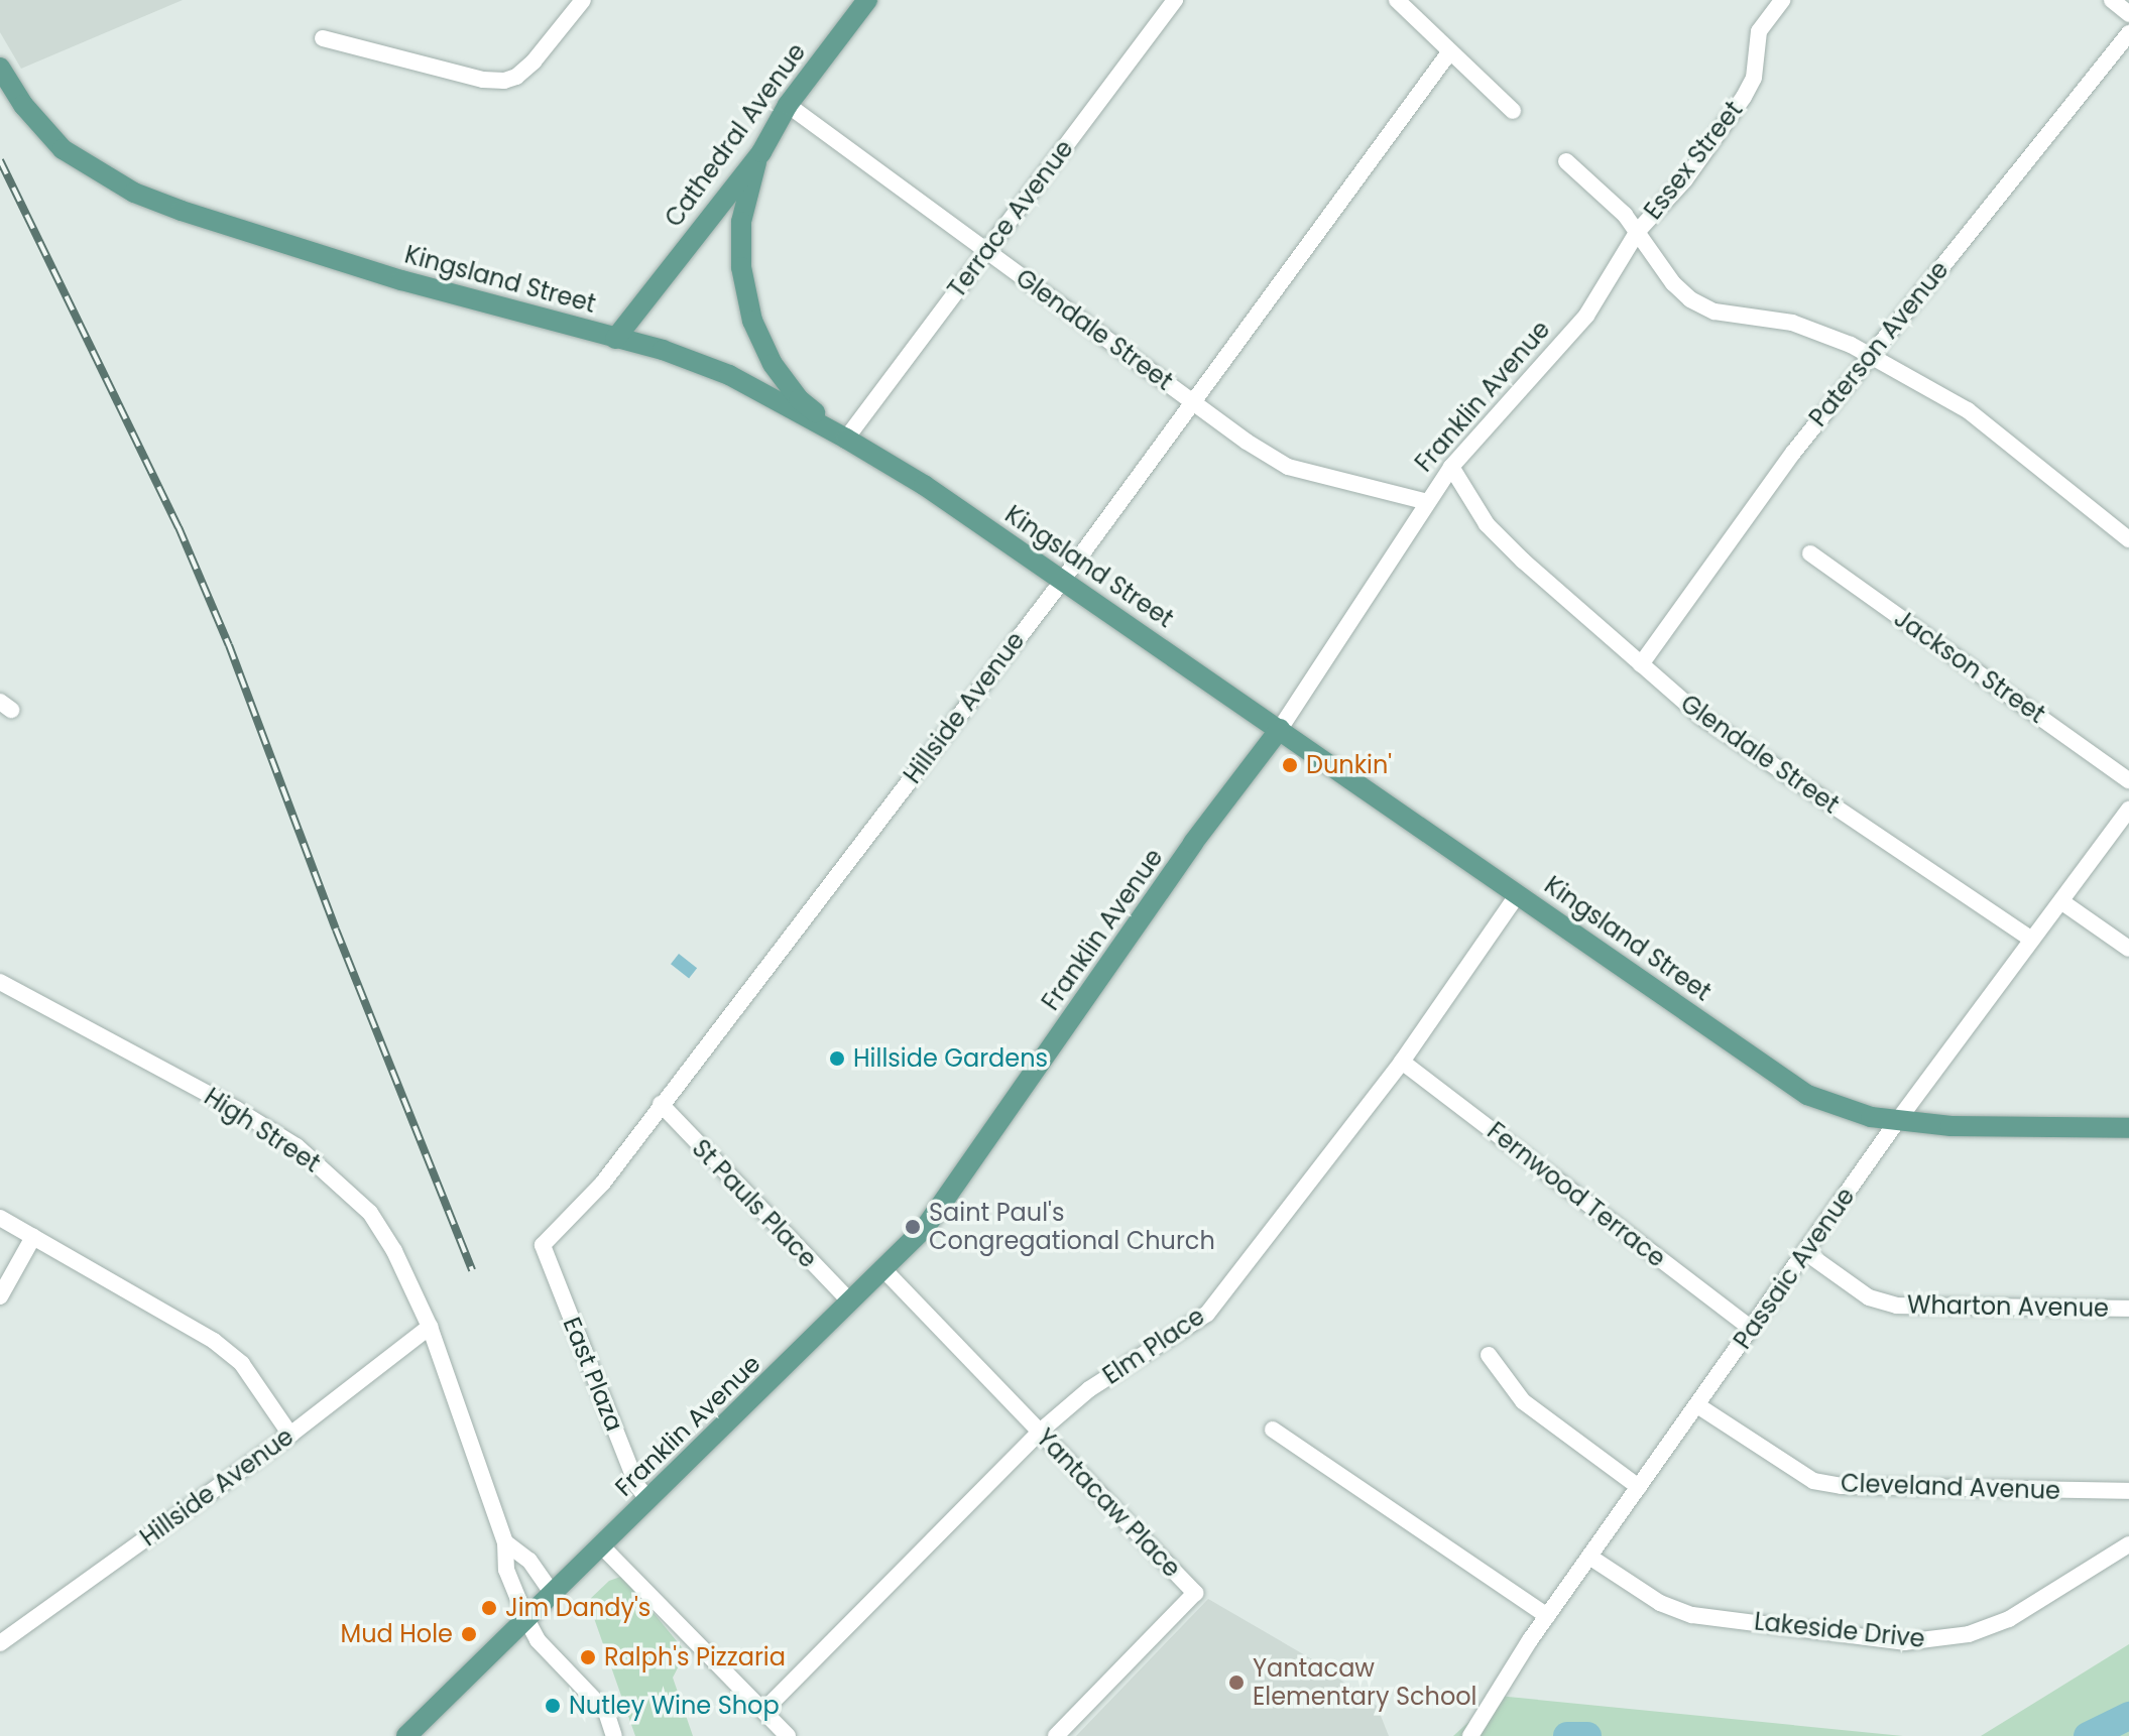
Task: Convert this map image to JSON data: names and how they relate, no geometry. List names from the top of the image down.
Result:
{
  "streets": {
    "main road": ["Cathedral Avenue", "Kingsland Street", "Franklin Avenue"],
    "street": [
      "Essex Street",
      "Terrace Avenue",
      "Glendale Street",
      "Paterson Avenue",
      "Jackson Street",
      "Hillside Avenue",
      "High Street",
      "Fernwood Terrace",
      "St Pauls Place",
      "Passaic Avenue",
      "Wharton Avenue",
      "Elm Place",
      "East Plaza",
      "Cleveland Avenue",
      "Yantacaw Place",
      "Lakeside Drive"
    ]
  },
  "crossings": [
    ["Cathedral Avenue", "Kingsland Street"],
    ["Cathedral Avenue", "Glendale Street"],
    ["Essex Street", "Franklin Avenue"],
    ["Terrace Avenue", "Kingsland Street"],
    ["Terrace Avenue", "Glendale Street"],
    ["Kingsland Street", "Franklin Avenue"],
    ["Kingsland Street", "Hillside Avenue"],
    ["Kingsland Street", "Passaic Avenue"],
    ["Kingsland Street", "Elm Place"],
    ["Glendale Street", "Paterson Avenue"],
    ["Glendale Street", "Franklin Avenue"],
    ["Glendale Street", "Hillside Avenue"],
    ["Glendale Street", "Passaic Avenue"],
    ["Franklin Avenue", "High Street"],
    ["Franklin Avenue", "St Pauls Place"],
    ["Franklin Avenue", "East Plaza"],
    ["Franklin Avenue", "Yantacaw Place"],
    ["Hillside Avenue", "High Street"],
    ["Hillside Avenue", "St Pauls Place"],
    ["Hillside Avenue", "East Plaza"],
    ["Fernwood Terrace", "Passaic Avenue"],
    ["Fernwood Terrace", "Elm Place"],
    ["Passaic Avenue", "Wharton Avenue"],
    ["Passaic Avenue", "Cleveland Avenue"],
    ["Passaic Avenue", "Lakeside Drive"],
    ["Elm Place", "Yantacaw Place"]
  ],
  "places": [
    "Dunkin'",
    "Hillside Gardens",
    "Saint Paul's Congregational Church",
    "Jim Dandy's",
    "Mud Hole",
    "Ralph's Pizzaria",
    "Yantacaw Elementary School",
    "Nutley Wine Shop"
  ]
}
